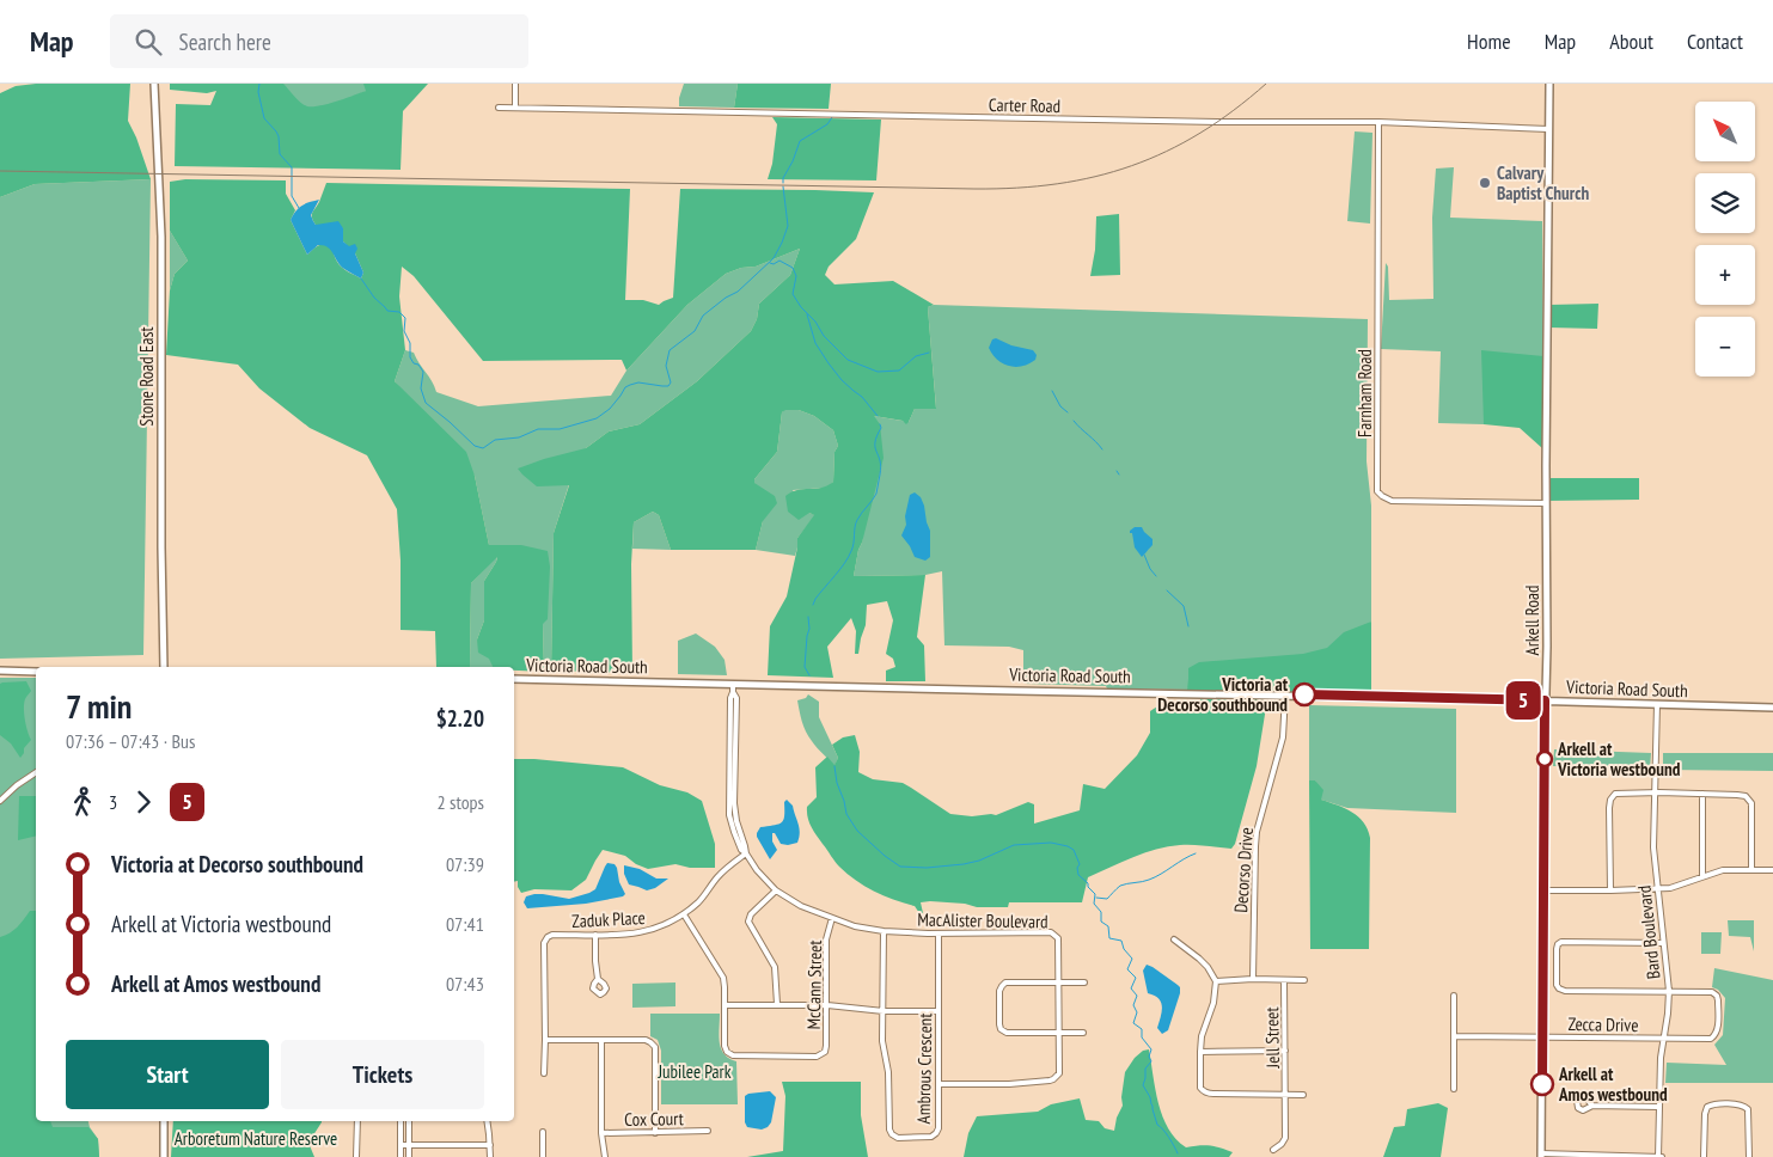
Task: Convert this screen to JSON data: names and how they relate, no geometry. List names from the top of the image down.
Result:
{
  "streets": {
    "main road": ["Stone Road East", "Arkell Road", "Victoria Road South"],
    "street": [
      "Carter Road",
      "Farnham Road",
      "Decorso Drive",
      "Zaduk Place",
      "MacAlister Boulevard",
      "Bard Boulevard",
      "McCann Street",
      "Zecca Drive",
      "Jell Street",
      "Ambrous Crescent",
      "Cox Court"
    ]
  },
  "crossings": [
    ["Carter Road", "Farnham Road"],
    ["Carter Road", "Arkell Road"],
    ["Farnham Road", "Arkell Road"],
    ["Arkell Road", "Victoria Road South"],
    ["Arkell Road", "Zecca Drive"],
    ["Victoria Road South", "Decorso Drive"],
    ["Victoria Road South", "MacAlister Boulevard"],
    ["Victoria Road South", "Bard Boulevard"],
    ["Zaduk Place", "MacAlister Boulevard"],
    ["Zaduk Place", "McCann Street"],
    ["MacAlister Boulevard", "McCann Street"],
    ["MacAlister Boulevard", "Ambrous Crescent"],
    ["Bard Boulevard", "Zecca Drive"]
  ],
  "parks": ["Jubilee Park", "Arboretum Nature Reserve"],
  "places": [
    "Calvary Baptist Church",
    "Victoria at Decorso southbound",
    "Arkell at Victoria westbound",
    "Arkell at Amos westbound"
  ],
  "lines": ["bus line 5"],
  "north": "top left",
  "page": {
    "header": "Map",
    "search": "Search here",
    "nav": [
      "Home",
      "Map",
      "About",
      "Contact"
    ],
    "on_map": "5",
    "map_buttons": ["+", "−"],
    "heading": ["7 min", "07:36 – 07:43 · Bus", "$2.20"],
    "legs": ["3", "5", "2 stops"],
    "list": [
      {
        "name": "Victoria at Decorso southbound",
        "value": "07:39"
      },
      {
        "name": "Arkell at Victoria westbound",
        "value": "07:41"
      },
      {
        "name": "Arkell at Amos westbound",
        "value": "07:43"
      }
    ],
    "buttons": ["Start", "Tickets"]
  }
}
